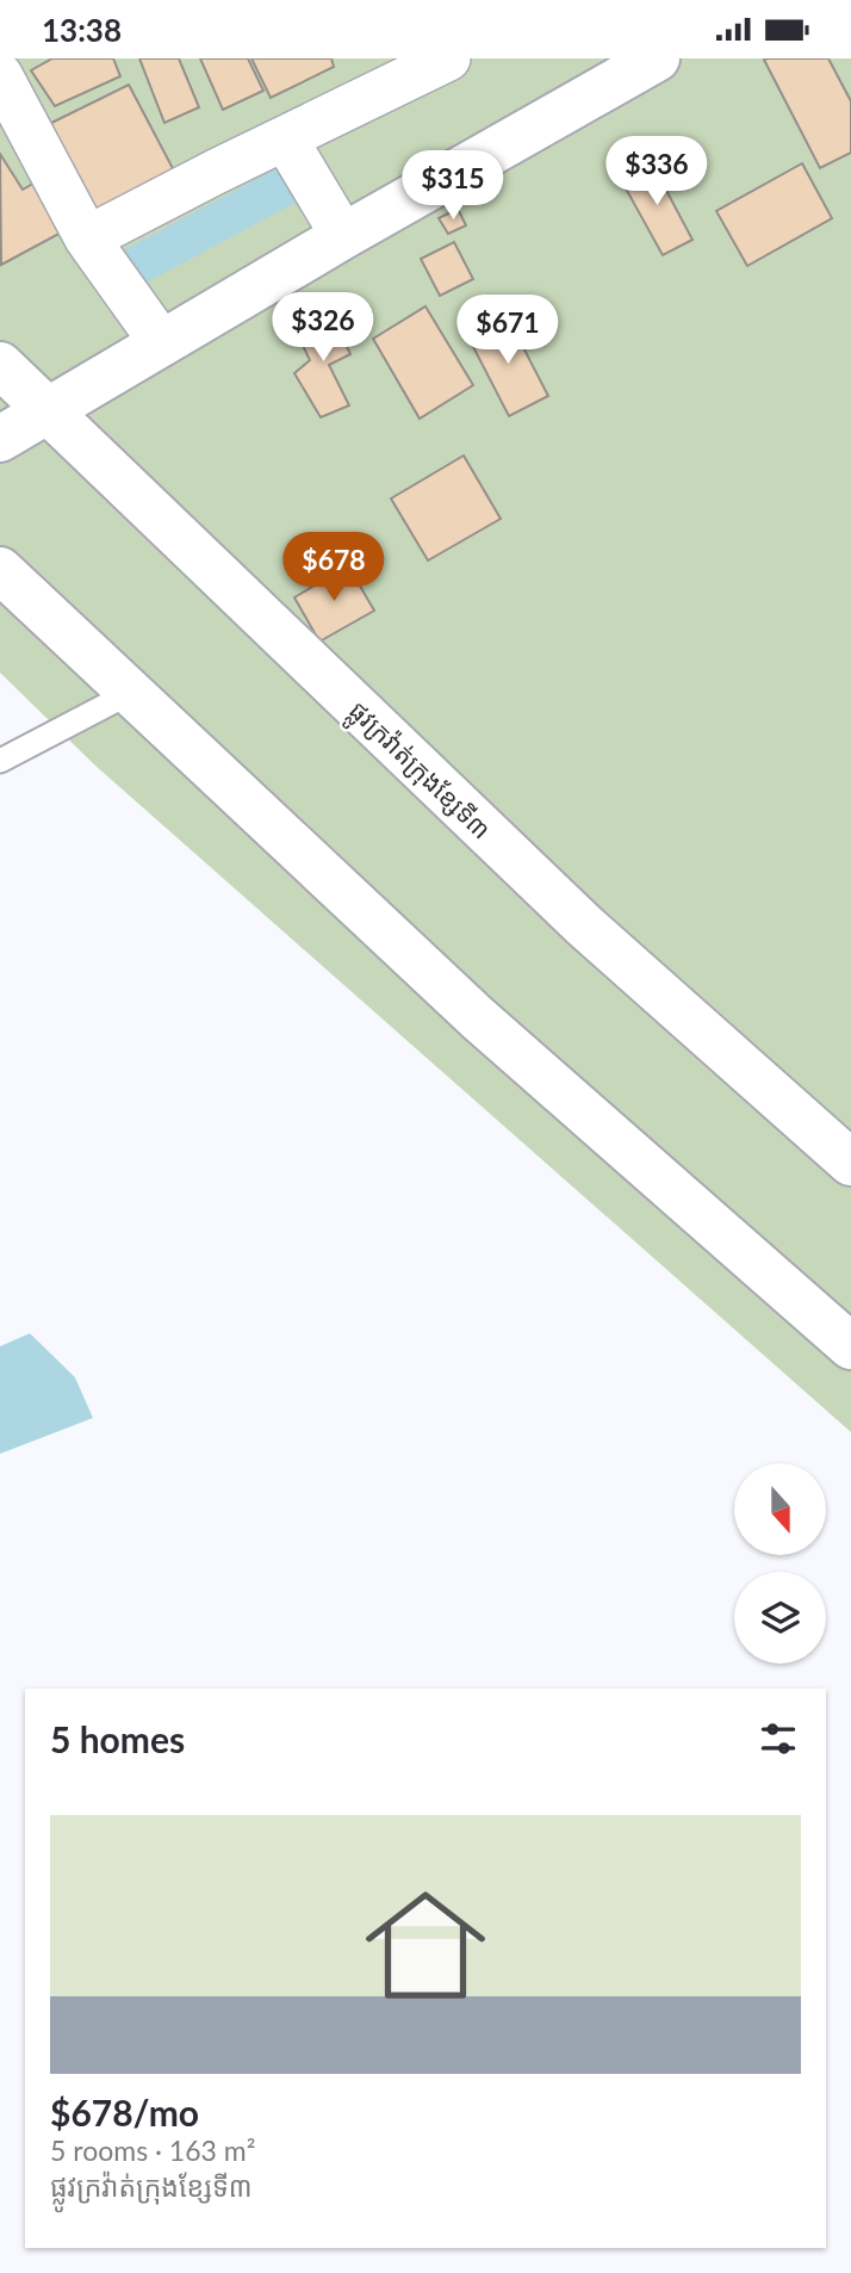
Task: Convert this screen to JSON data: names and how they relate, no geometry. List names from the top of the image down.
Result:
{
  "streets": {
    "main road": ["ផ្លូវក្រវ៉ាត់ក្រុងខ្សែទី៣"]
  },
  "north": "bottom",
  "page": {
    "status": "13:38",
    "price": [
      "$336",
      "$315",
      "$326",
      "$671",
      "$678"
    ],
    "heading": "5 homes",
    "list": [
      {
        "name": "$678/mo",
        "note": "5 rooms · 163 m² · ផ្លូវក្រវ៉ាត់ក្រុងខ្សែទី៣"
      }
    ]
  }
}
